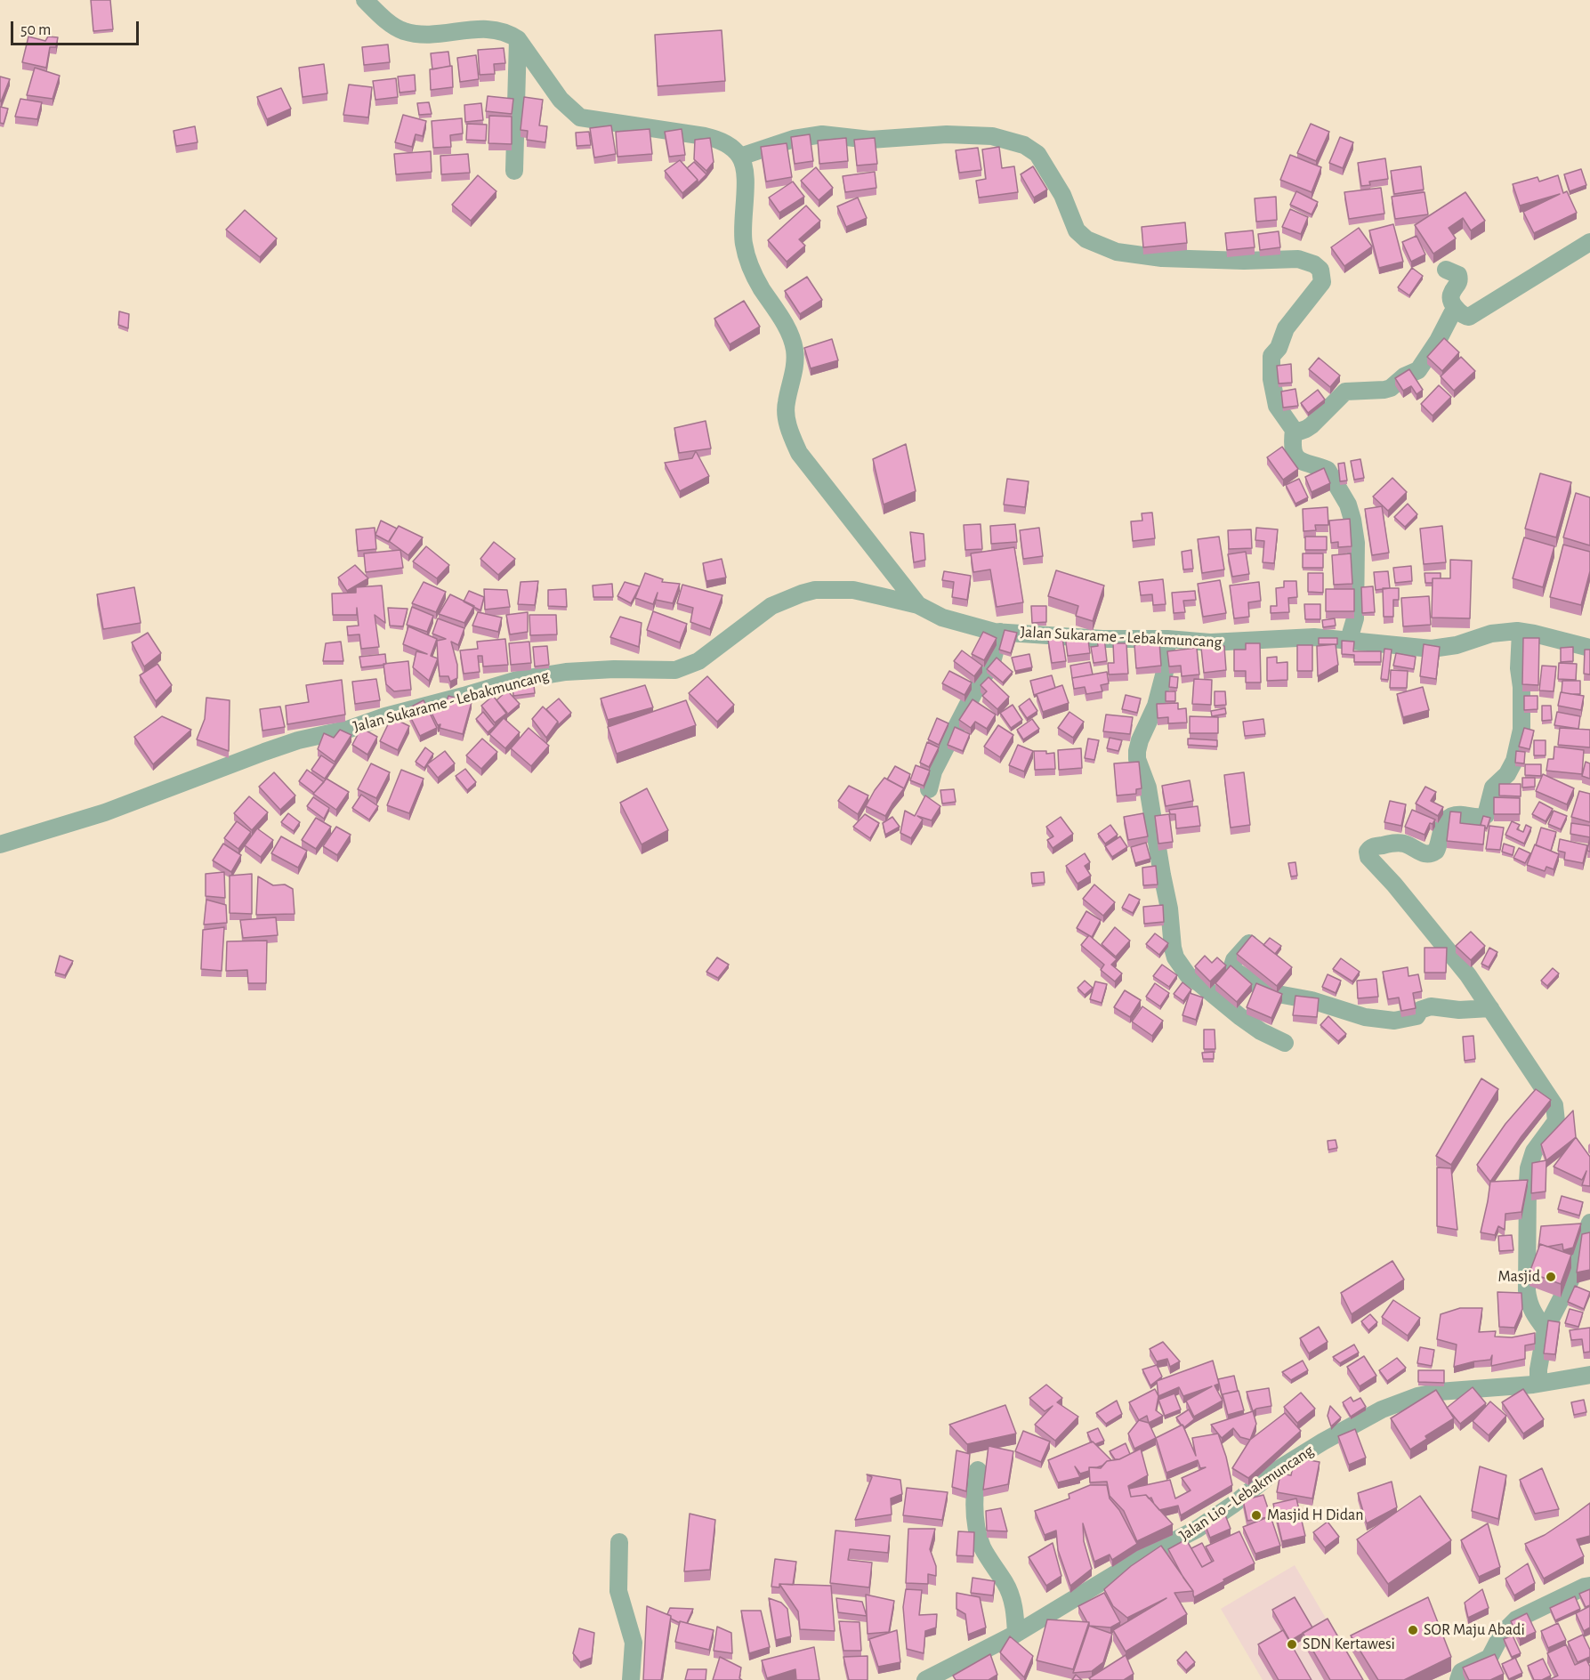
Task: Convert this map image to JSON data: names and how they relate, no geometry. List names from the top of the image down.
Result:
{
  "streets": {
    "street": ["Jalan Sukarame - Lebakmuncang", "Jalan Lio - Lebakmuncang"]
  },
  "places": [
    "Masjid",
    "Masjid H Didan",
    "SOR Maju Abadi",
    "SDN Kertawesi"
  ],
  "scale_bar": "50 m"
}
